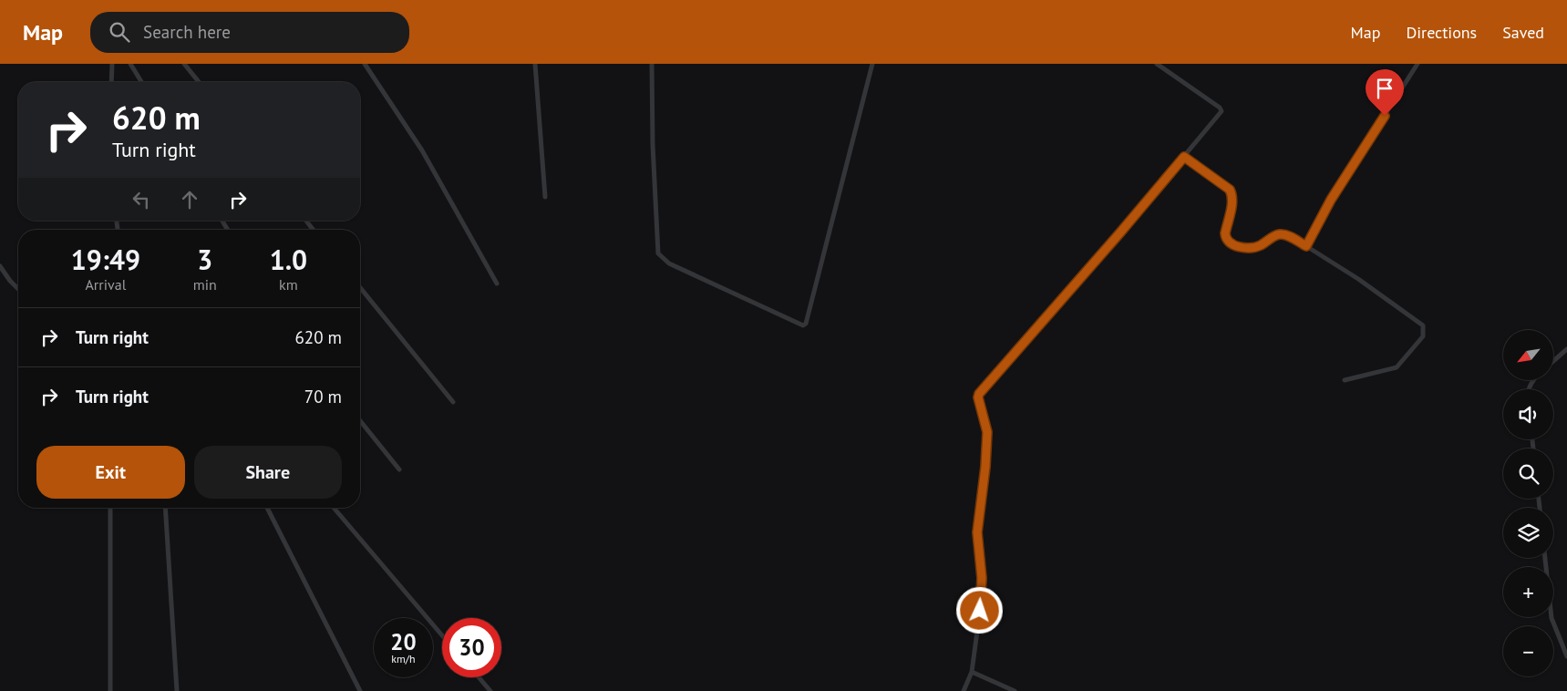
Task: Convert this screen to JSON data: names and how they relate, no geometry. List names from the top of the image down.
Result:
{
  "north": "bottom left",
  "page": {
    "header": "Map",
    "search": "Search here",
    "nav": ["Map", "Directions", "Saved"],
    "turn": ["620 m", "Turn right"],
    "eta": [
      "19:49",
      "Arrival",
      "3",
      "min",
      "1.0",
      "km"
    ],
    "list": [
      {
        "name": "Turn right",
        "value": "620 m"
      },
      {
        "name": "Turn right",
        "value": "70 m"
      }
    ],
    "map_buttons": ["+", "−"],
    "buttons": ["Exit", "Share"],
    "speed": "20 km/h",
    "limit": "30"
  }
}
